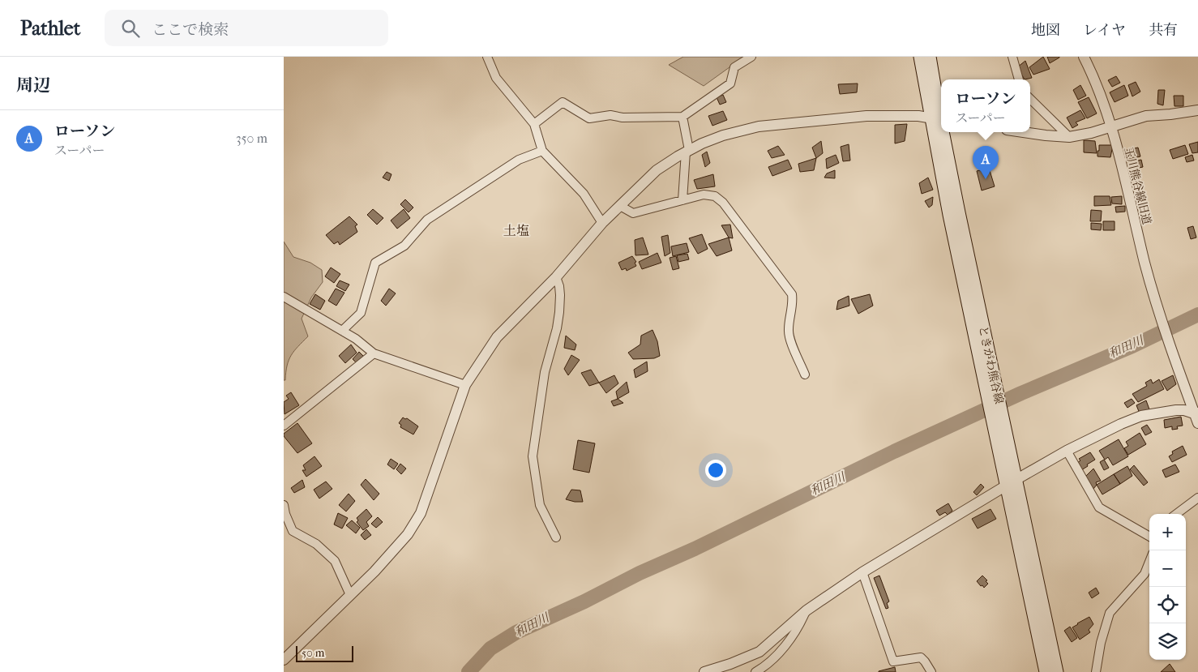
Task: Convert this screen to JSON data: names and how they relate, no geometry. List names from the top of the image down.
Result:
{
  "streets": {
    "main road": ["ときがわ熊谷線"],
    "street": ["玉川熊谷線旧道"]
  },
  "districts": ["土塩"],
  "water": ["和田川"],
  "scale_bar": "50 m",
  "page": {
    "header": "Pathlet",
    "search": "ここで検索",
    "nav": ["地図", "レイヤ", "共有"],
    "heading": "周辺",
    "popup": ["ローソン", "スーパー"],
    "list": [
      {
        "mark": "A",
        "name": "ローソン",
        "note": "スーパー",
        "value": "350 m"
      }
    ],
    "pins": "A",
    "map_buttons": ["+", "−"],
    "scale": "50 m"
  }
}
